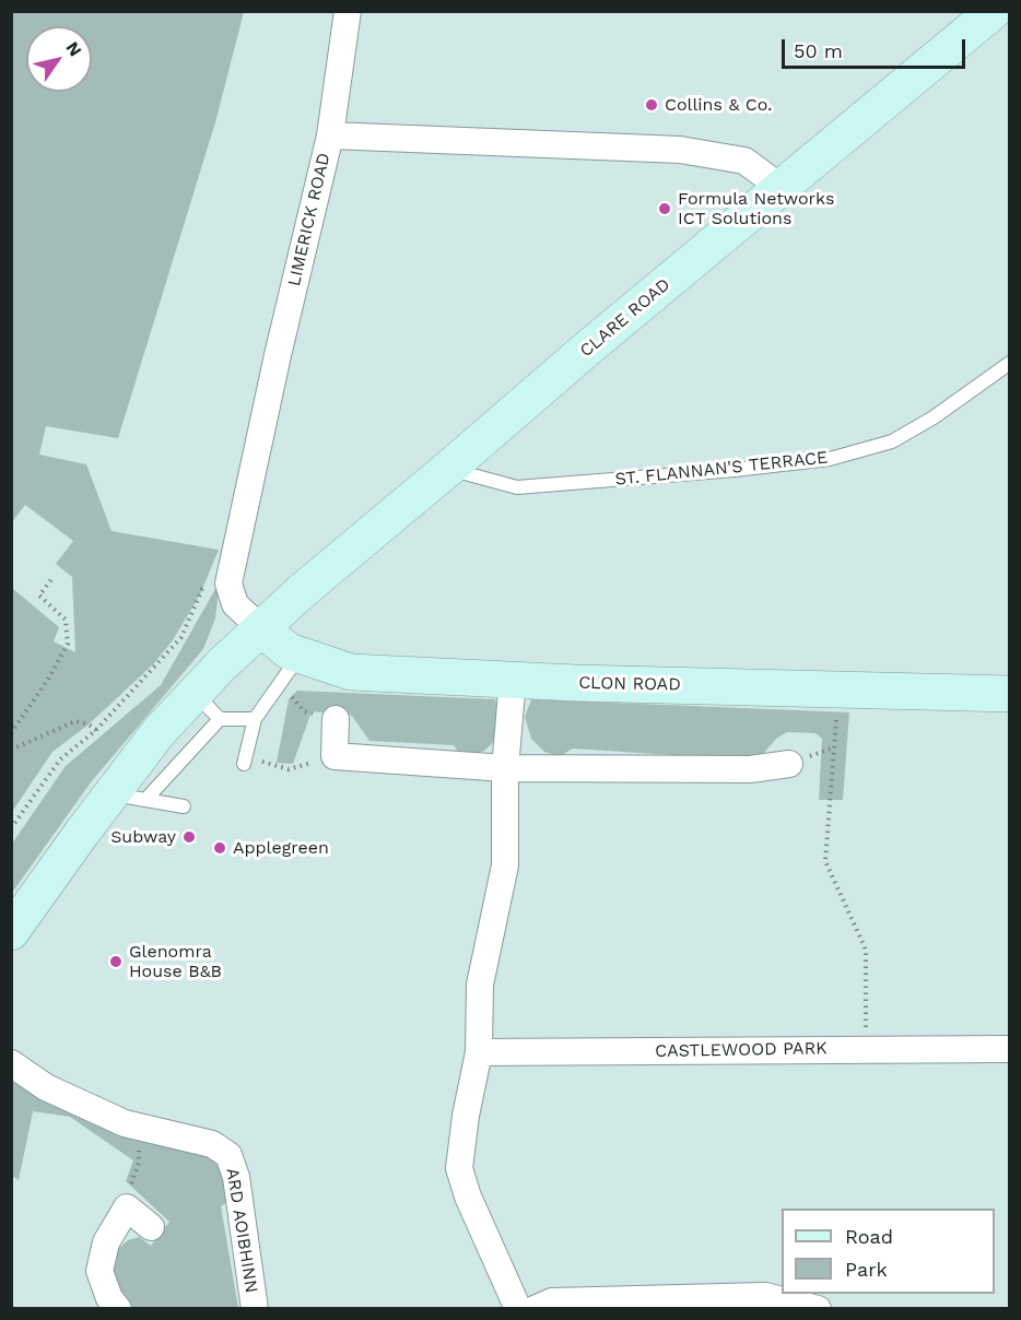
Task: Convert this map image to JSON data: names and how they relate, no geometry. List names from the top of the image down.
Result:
{
  "streets": {
    "main road": ["CLARE ROAD", "CLON ROAD"],
    "street": ["LIMERICK ROAD", "CASTLEWOOD PARK", "ARD AOIBHINN"],
    "lane": ["ST. FLANNAN'S TERRACE"]
  },
  "crossings": [
    ["LIMERICK ROAD", "CLARE ROAD"],
    ["CLARE ROAD", "ST. FLANNAN'S TERRACE"],
    ["CLARE ROAD", "CLON ROAD"]
  ],
  "places": [
    "Collins & Co.",
    "Formula Networks ICT Solutions",
    "Subway",
    "Applegreen",
    "Glenomra House B&B"
  ],
  "legend": ["Road", "Park"],
  "scale_bar": "50 m",
  "north": "top right"
}
